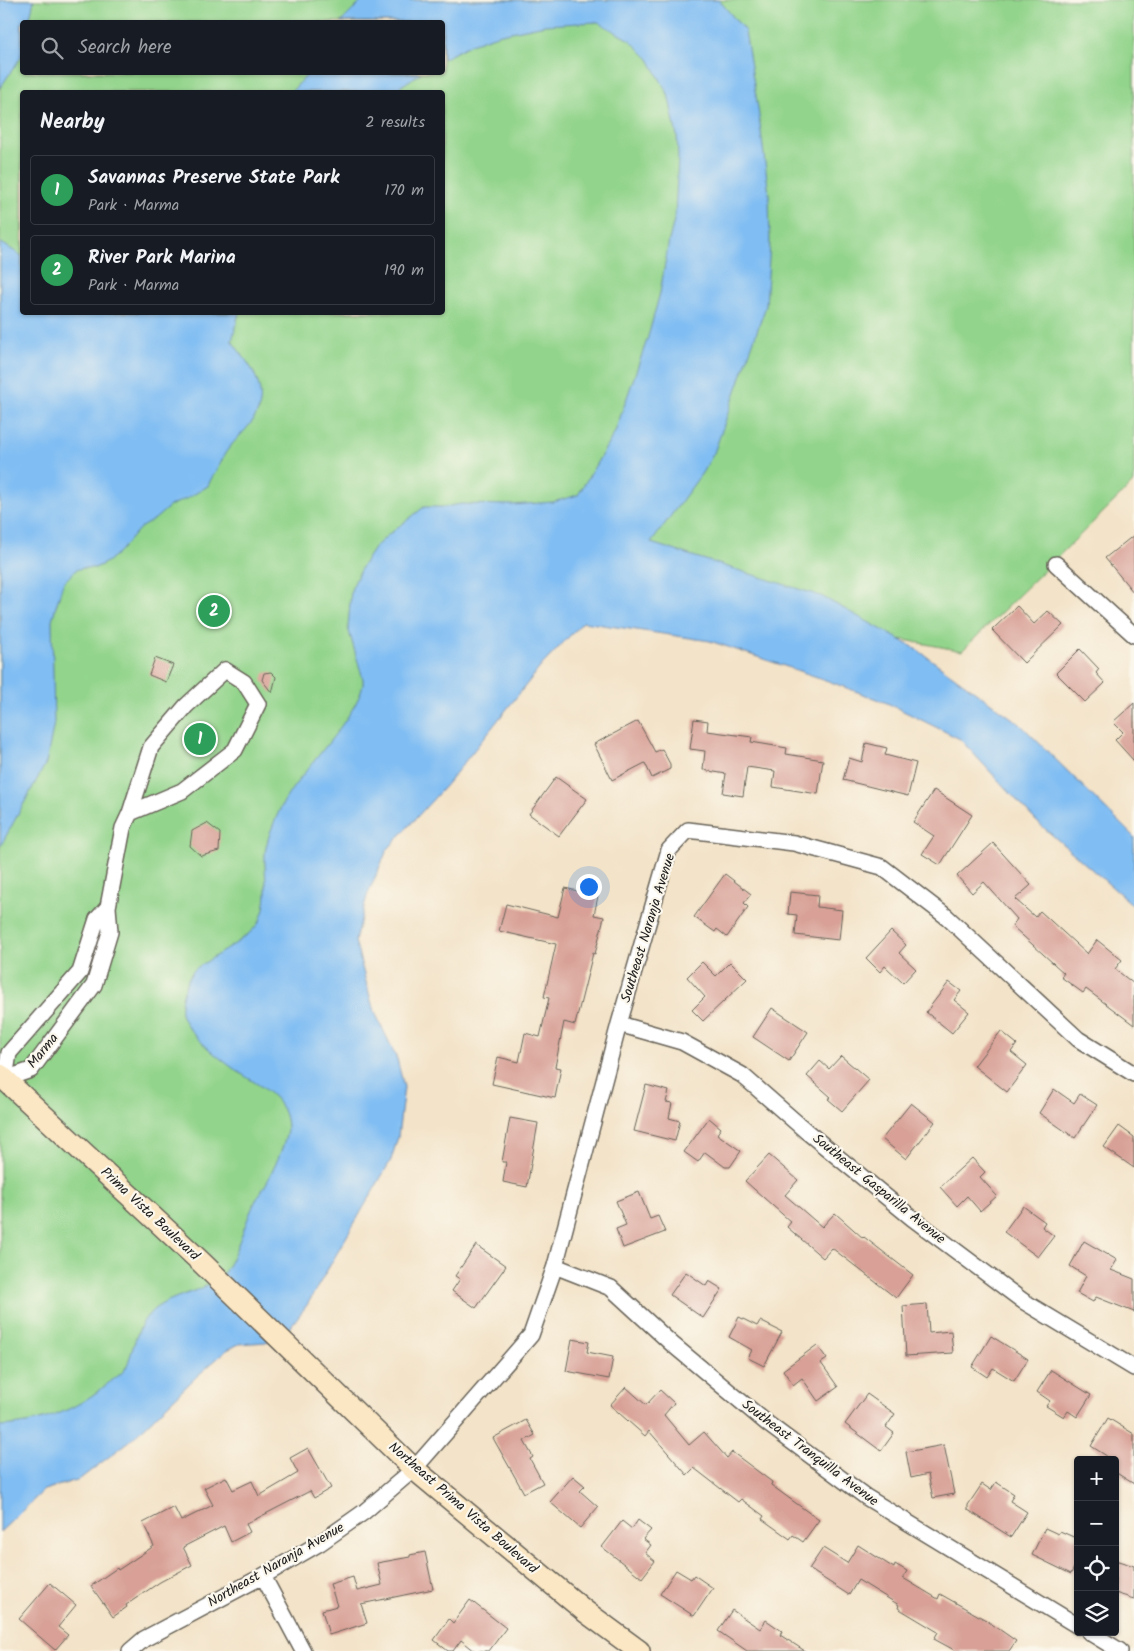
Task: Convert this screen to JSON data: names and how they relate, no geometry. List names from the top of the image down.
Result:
{
  "streets": {
    "main road": ["Prima Vista Boulevard", "Northeast Prima Vista Boulevard"],
    "street": [
      "Southeast Naranja Avenue",
      "Marma",
      "Southeast Gasparilla Avenue",
      "Southeast Tranquilla Avenue",
      "Northeast Naranja Avenue"
    ]
  },
  "crossings": [
    ["Southeast Naranja Avenue", "Southeast Gasparilla Avenue"],
    ["Southeast Naranja Avenue", "Southeast Tranquilla Avenue"],
    ["Southeast Naranja Avenue", "Northeast Prima Vista Boulevard"],
    ["Southeast Naranja Avenue", "Northeast Naranja Avenue"],
    ["Marma", "Prima Vista Boulevard"],
    ["Prima Vista Boulevard", "Northeast Prima Vista Boulevard"],
    ["Northeast Prima Vista Boulevard", "Northeast Naranja Avenue"]
  ],
  "page": {
    "search": "Search here",
    "heading": ["Nearby", "2 results"],
    "list": [
      {
        "mark": "1",
        "name": "Savannas Preserve State Park",
        "note": "Park · Marma",
        "value": "170 m"
      },
      {
        "mark": "2",
        "name": "River Park Marina",
        "note": "Park · Marma",
        "value": "190 m"
      }
    ],
    "pins": ["2", "1"],
    "map_buttons": ["+", "−"]
  }
}
